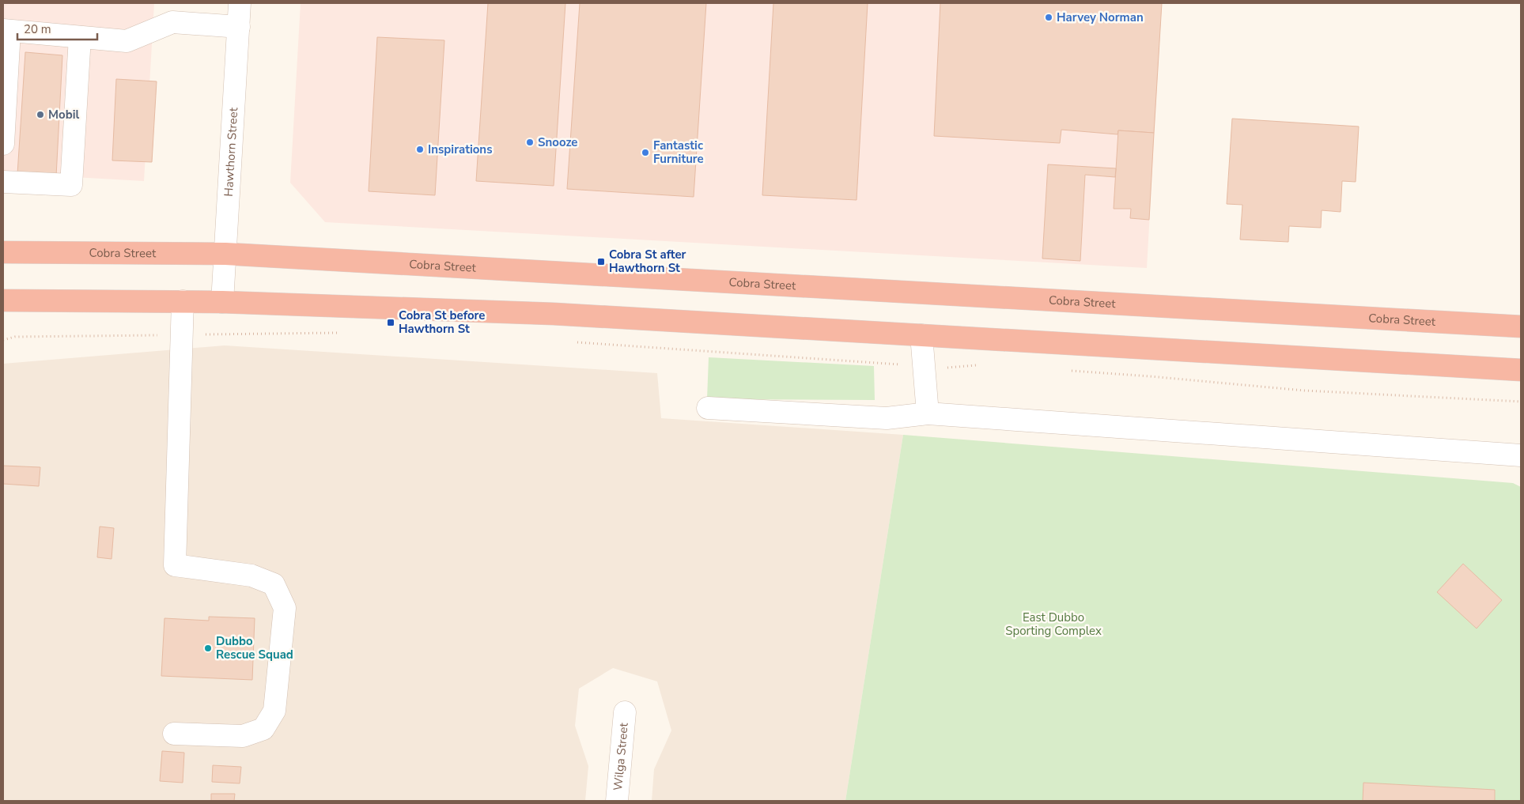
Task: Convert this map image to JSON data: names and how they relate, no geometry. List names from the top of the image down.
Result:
{
  "streets": {
    "highway": ["Cobra Street"],
    "street": ["Hawthorn Street", "Wilga Street"]
  },
  "crossings": [
    ["Hawthorn Street", "Cobra Street"]
  ],
  "parks": ["East Dubbo Sporting Complex"],
  "places": {
    "other": [
      "Harvey Norman",
      "Mobil",
      "Snooze",
      "Inspirations",
      "Fantastic Furniture",
      "Dubbo Rescue Squad"
    ],
    "transit": ["Cobra St after Hawthorn St", "Cobra St before Hawthorn St"]
  },
  "scale_bar": "20 m"
}
